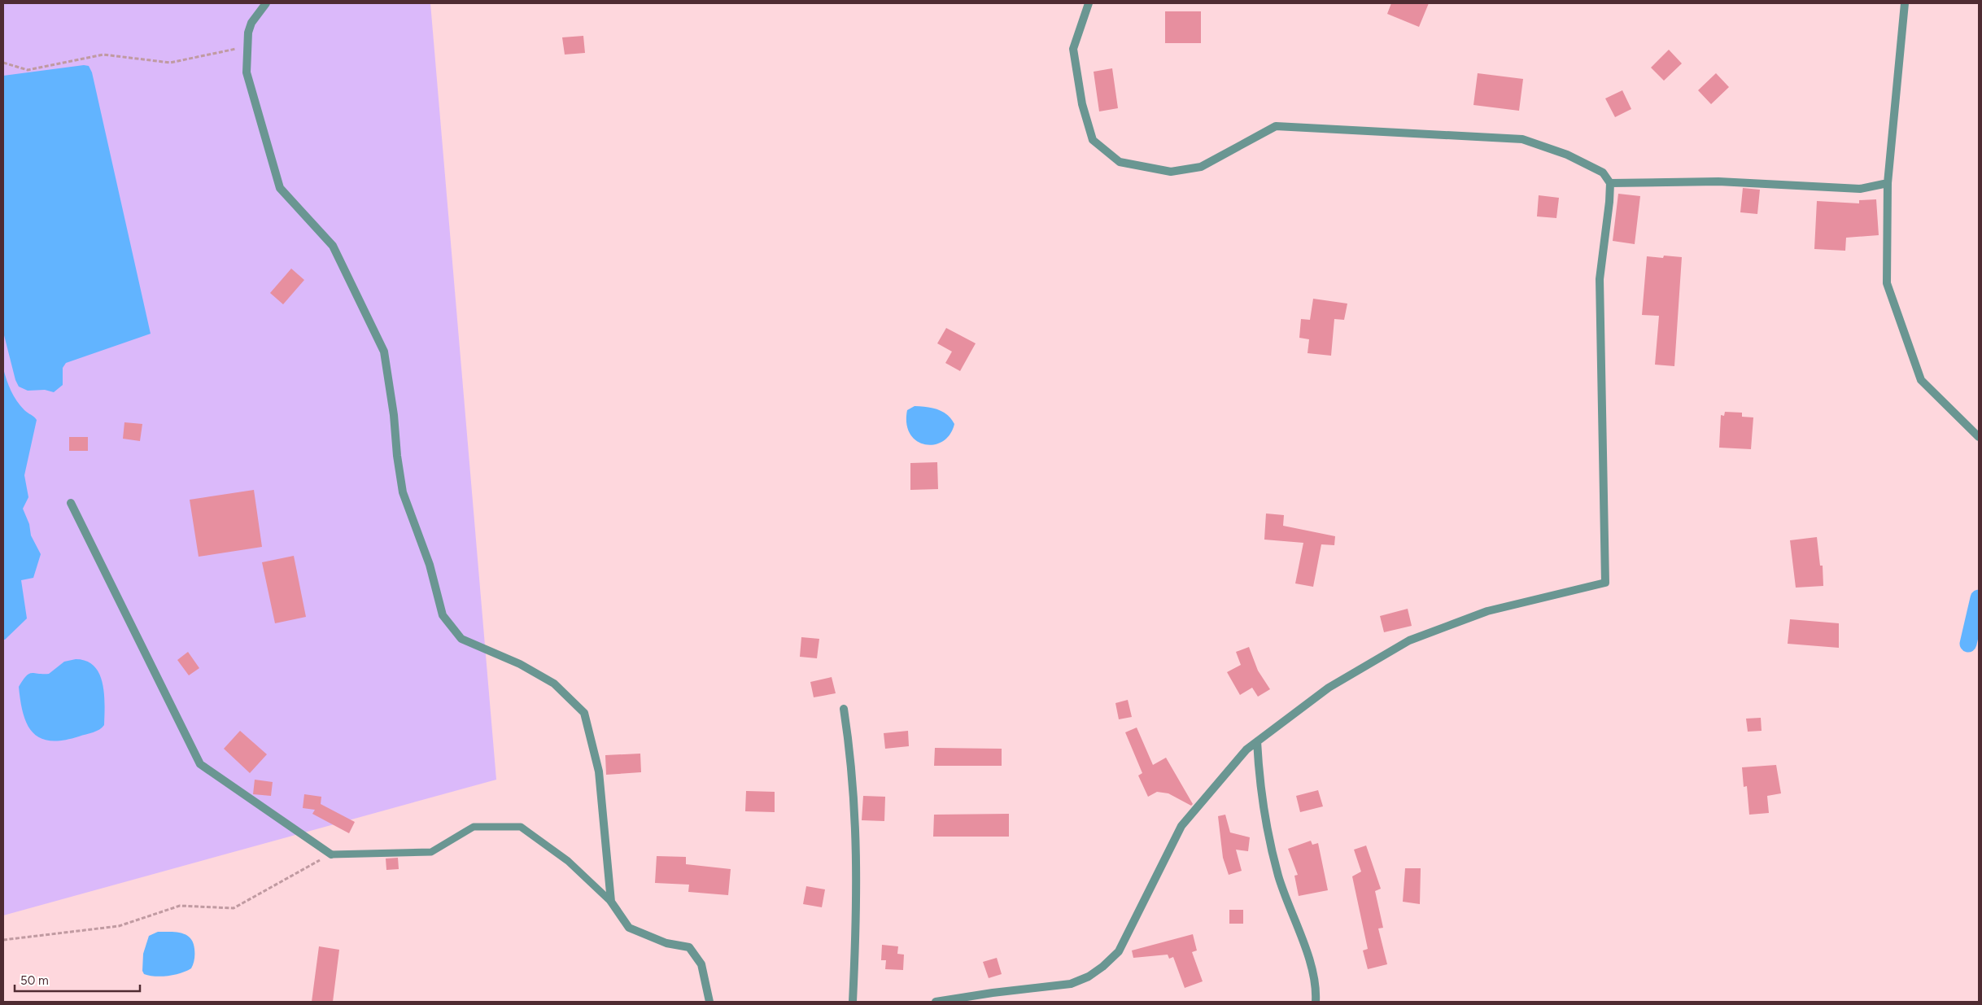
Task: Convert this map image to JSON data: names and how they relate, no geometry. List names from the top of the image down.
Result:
{
  "scale_bar": "50 m"
}
